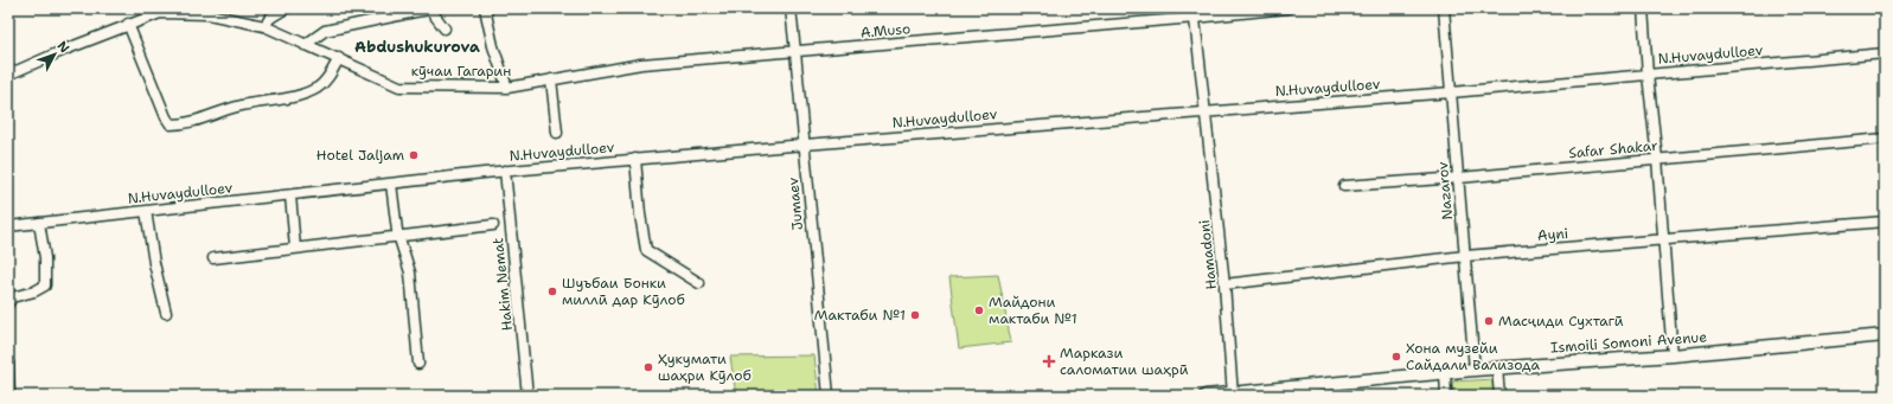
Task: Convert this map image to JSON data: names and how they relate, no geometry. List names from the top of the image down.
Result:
{
  "streets": {
    "main road": ["Ismoili Somoni Avenue"],
    "street": [
      "A.Muso",
      "N.Huvaydulloev",
      "кӯчаи Гагарин",
      "Safar Shakar",
      "Nazarov",
      "Jumaev",
      "Ayni",
      "Hamadoni",
      "Hakim Nemat"
    ]
  },
  "crossings": [
    ["A.Muso", "кӯчаи Гагарин"],
    ["A.Muso", "Jumaev"],
    ["A.Muso", "Hamadoni"],
    ["N.Huvaydulloev", "Nazarov"],
    ["N.Huvaydulloev", "Jumaev"],
    ["N.Huvaydulloev", "Hamadoni"],
    ["N.Huvaydulloev", "Hakim Nemat"],
    ["кӯчаи Гагарин", "Jumaev"],
    ["Safar Shakar", "Nazarov"],
    ["Nazarov", "Ayni"],
    ["Nazarov", "Ismoili Somoni Avenue"],
    ["Ayni", "Hamadoni"],
    ["Hamadoni", "Ismoili Somoni Avenue"]
  ],
  "districts": ["Abdushukurova"],
  "places": {
    "other": [
      "Hotel Jaljam",
      "Шуъбаи Бонки миллӣ дар Кӯлоб",
      "Майдони мактаби №1",
      "Мактаби №1",
      "Масҷиди Сухтагӣ",
      "Хона музейи Сайдали Вализода",
      "Ҳукумати шаҳри Кӯлоб"
    ],
    "health": ["Маркази саломатии шаҳрӣ"]
  },
  "north": "top right"
}
